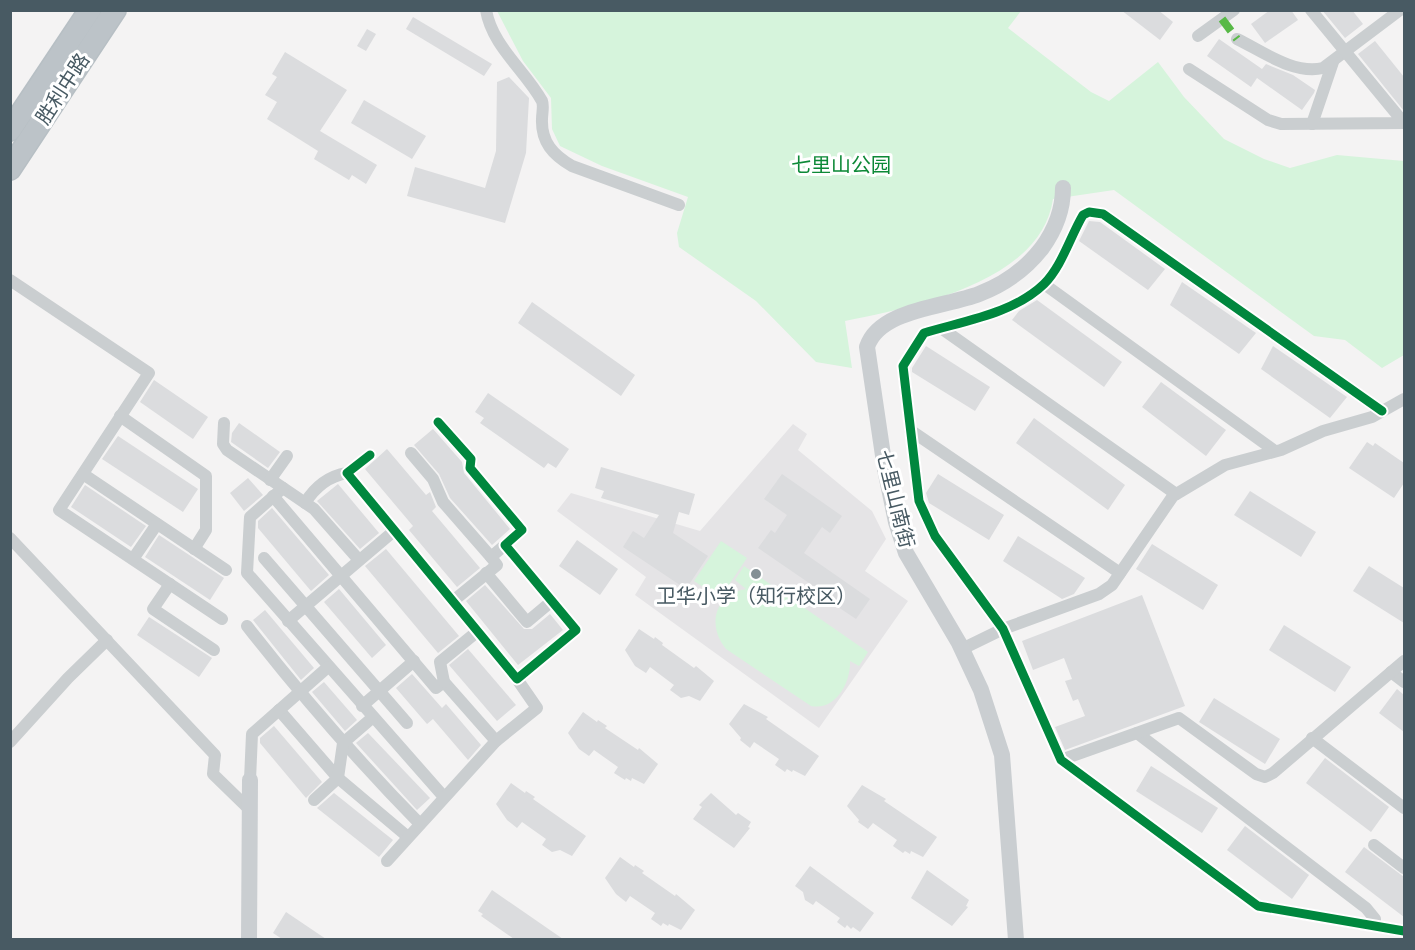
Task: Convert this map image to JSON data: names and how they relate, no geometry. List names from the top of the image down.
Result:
{
  "streets": {
    "highway": ["胜利中路"],
    "street": ["七里山南街"]
  },
  "parks": ["七里山公园"],
  "places": ["卫华小学（知行校区）"]
}
